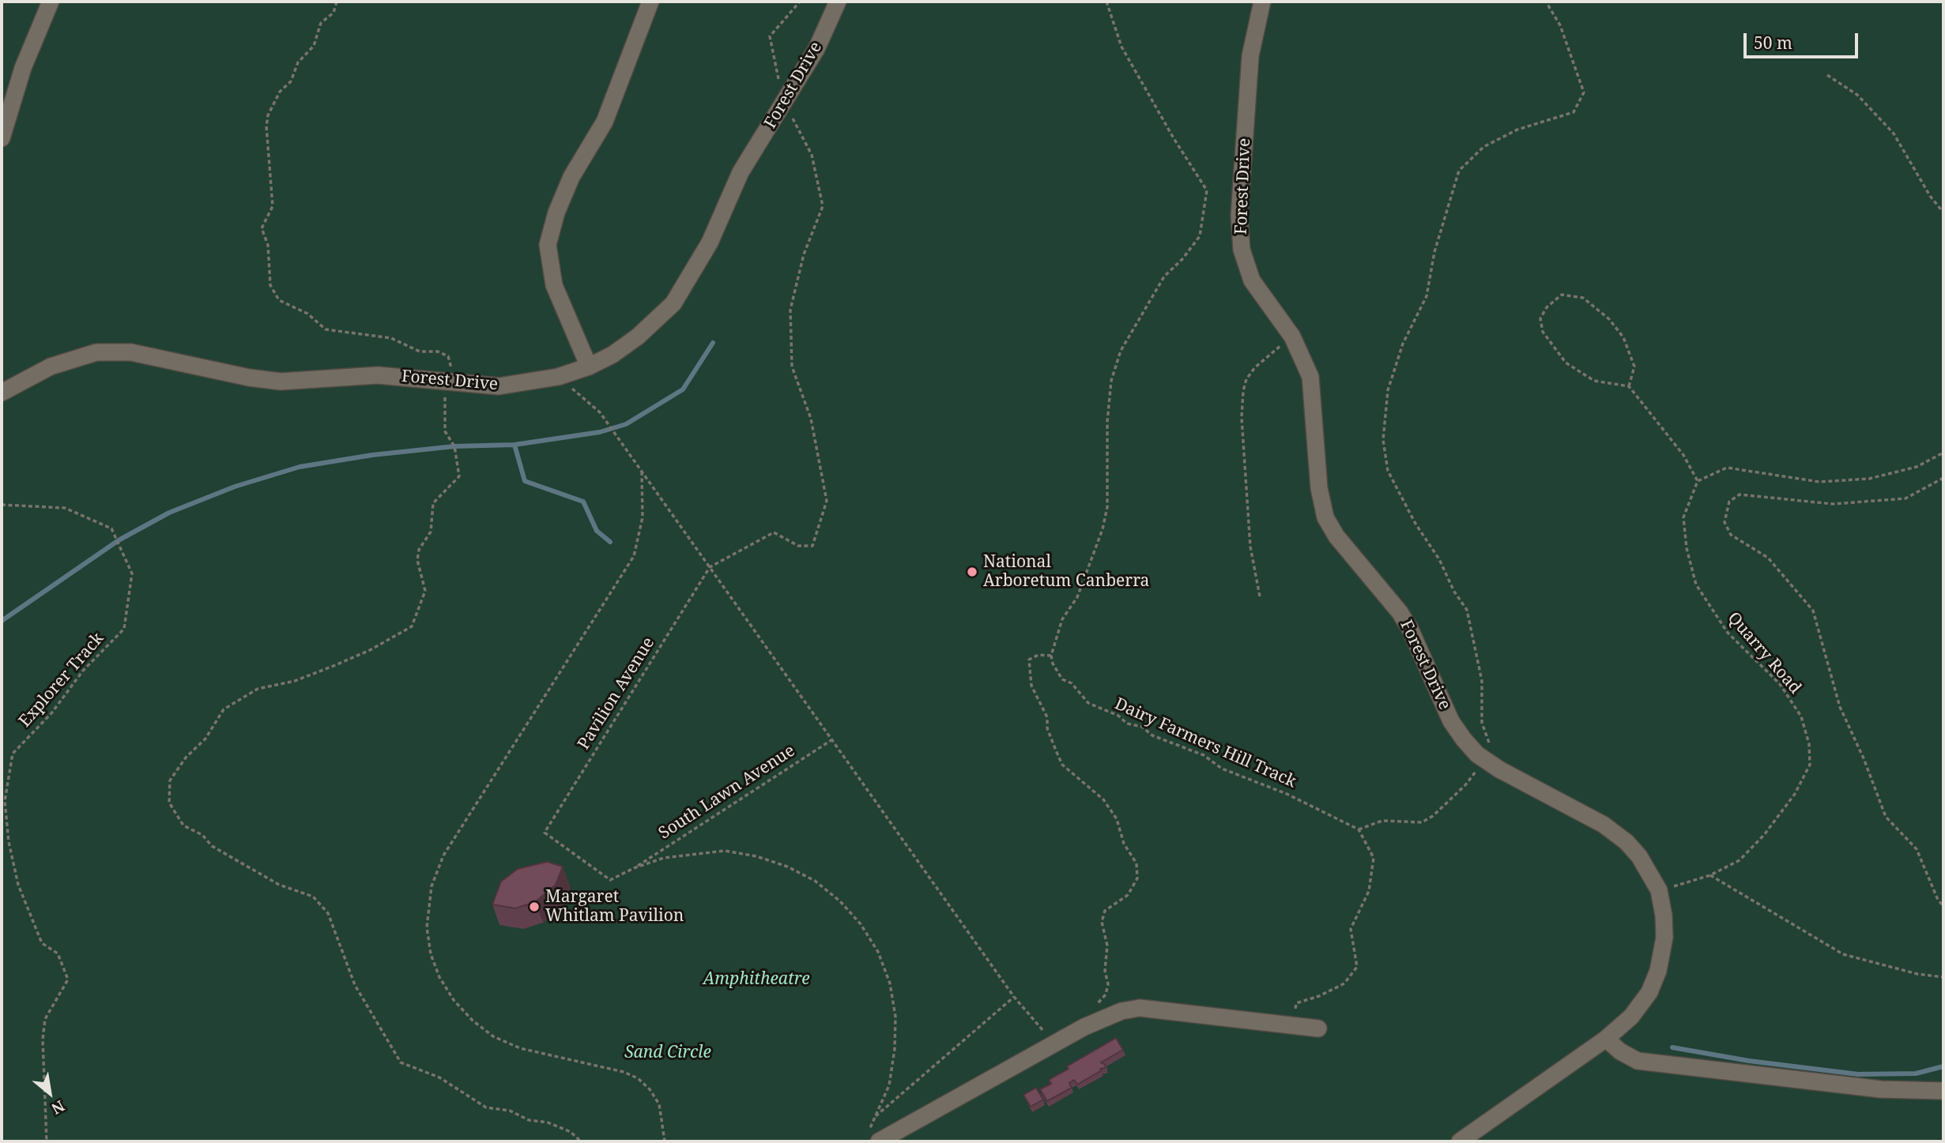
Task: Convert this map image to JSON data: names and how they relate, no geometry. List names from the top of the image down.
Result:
{
  "streets": {
    "street": ["Forest Drive"],
    "path": [
      "Quarry Road",
      "Explorer Track",
      "Pavilion Avenue",
      "Dairy Farmers Hill Track",
      "South Lawn Avenue"
    ]
  },
  "crossings": [
    ["Forest Drive", "Quarry Road"],
    ["Pavilion Avenue", "South Lawn Avenue"]
  ],
  "parks": ["Amphitheatre", "Sand Circle"],
  "places": ["National Arboretum Canberra", "Margaret Whitlam Pavilion"],
  "scale_bar": "50 m",
  "north": "bottom right"
}
